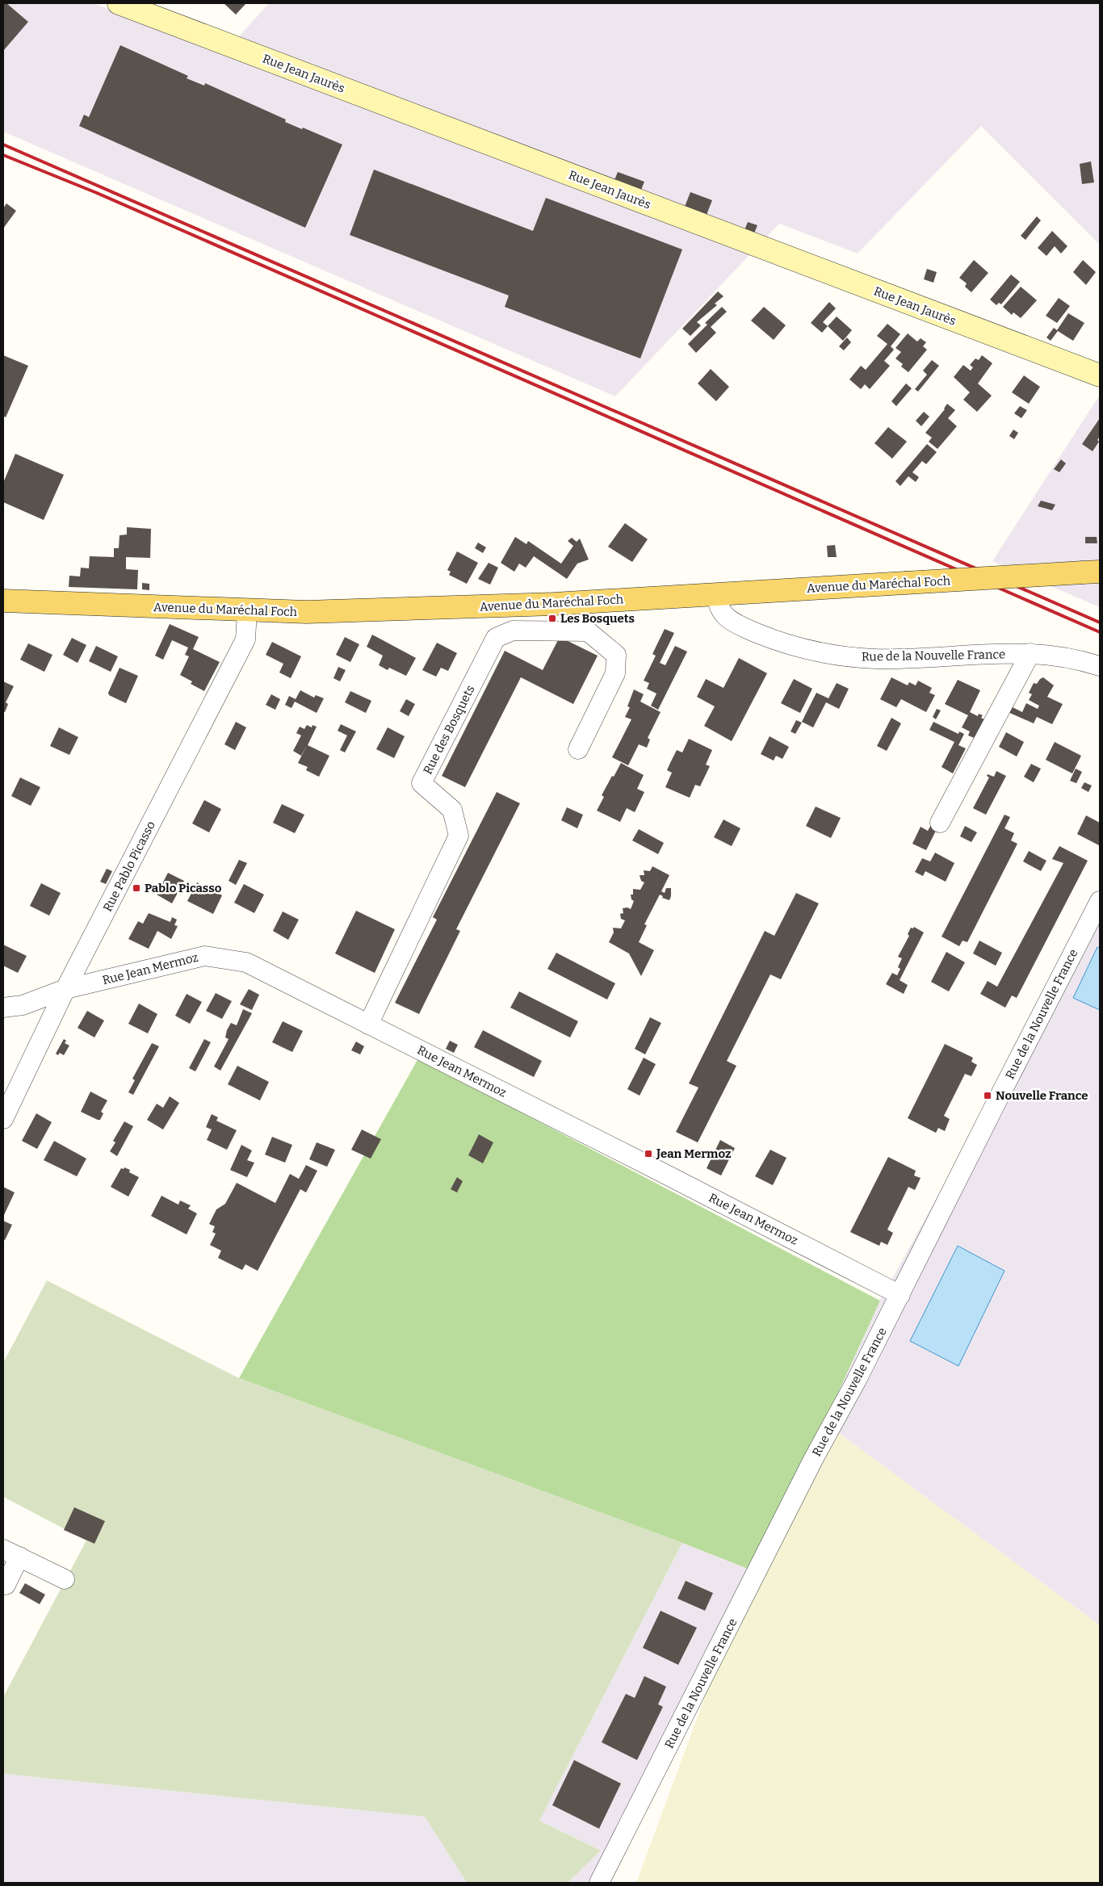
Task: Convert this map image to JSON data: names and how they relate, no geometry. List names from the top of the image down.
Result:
{
  "streets": {
    "main road": ["Rue Jean Jaurès", "Avenue du Maréchal Foch"],
    "street": [
      "Rue de la Nouvelle France",
      "Rue des Bosquets",
      "Rue Pablo Picasso",
      "Rue Jean Mermoz"
    ]
  },
  "crossings": [
    ["Avenue du Maréchal Foch", "Rue de la Nouvelle France"],
    ["Avenue du Maréchal Foch", "Rue Pablo Picasso"],
    ["Rue de la Nouvelle France", "Rue Jean Mermoz"],
    ["Rue des Bosquets", "Rue Jean Mermoz"],
    ["Rue Pablo Picasso", "Rue Jean Mermoz"]
  ],
  "places": {
    "transit": [
      "Les Bosquets",
      "Pablo Picasso",
      "Nouvelle France",
      "Jean Mermoz"
    ]
  }
}
